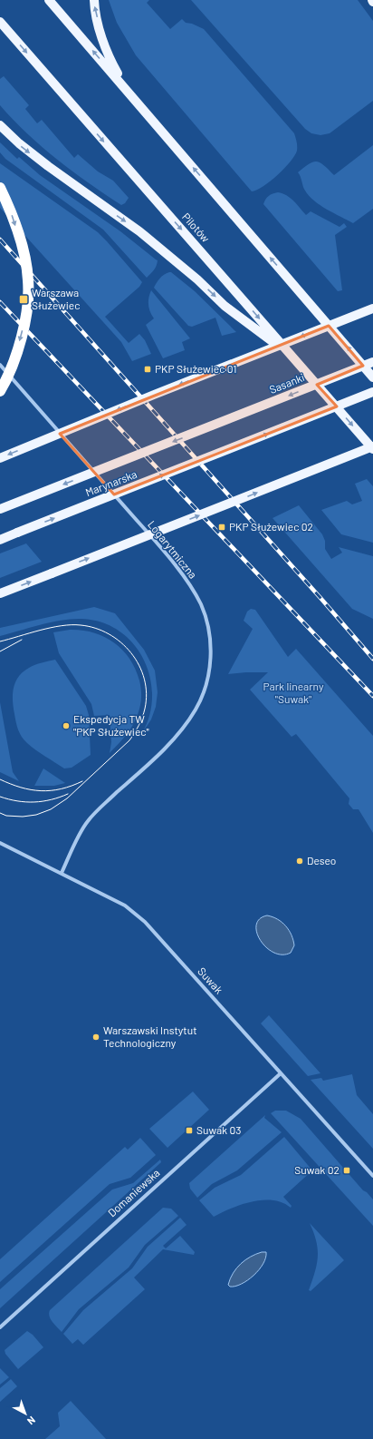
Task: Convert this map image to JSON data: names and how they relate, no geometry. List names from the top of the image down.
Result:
{
  "streets": {
    "main road": ["Pilotów", "Sasanki", "Marynarska"],
    "street": ["Logarytmiczna", "Suwak", "Domaniewska"]
  },
  "crossings": [
    ["Sasanki", "Marynarska"],
    ["Logarytmiczna", "Suwak"],
    ["Suwak", "Domaniewska"]
  ],
  "parks": ["Park linearny \"Suwak\""],
  "places": {
    "transit": [
      "Warszawa Służewiec",
      "PKP Służewiec 01",
      "PKP Służewiec 02",
      "Suwak 03",
      "Suwak 02"
    ],
    "other": ["Ekspedycja TW \"PKP Służewiec\"", "Deseo", "Warszawski Instytut Technologiczny"]
  },
  "north": "bottom right"
}
